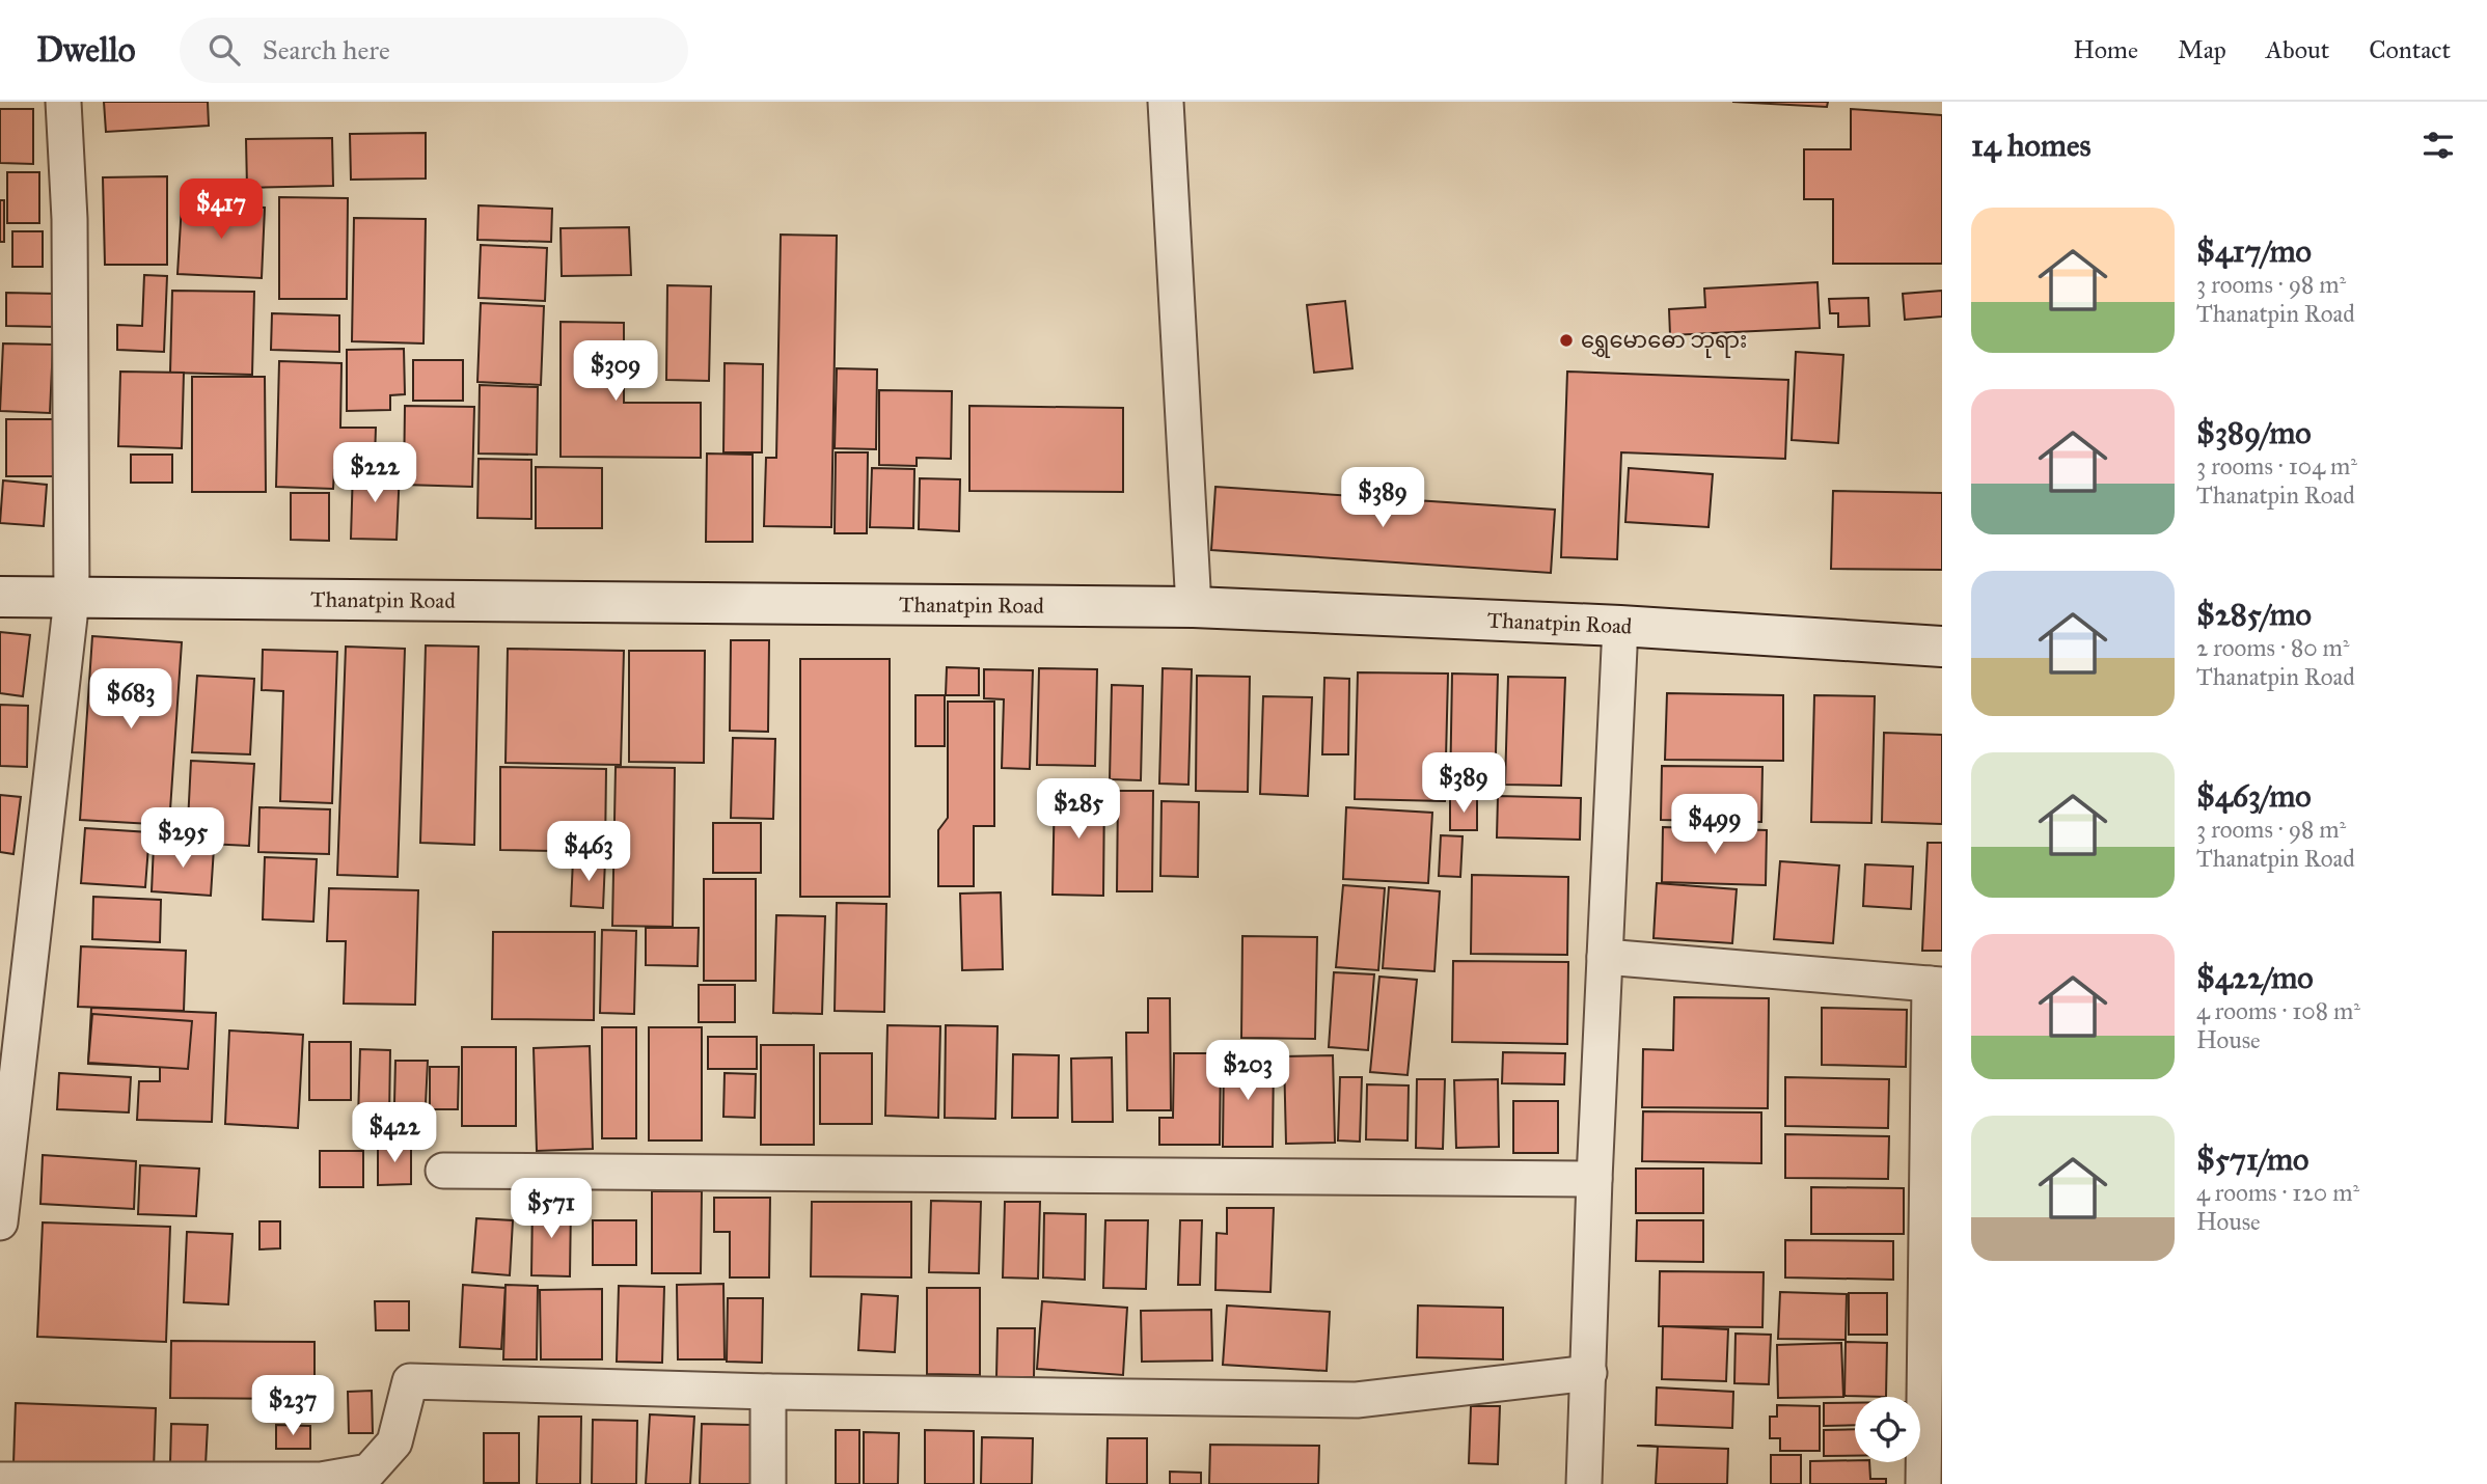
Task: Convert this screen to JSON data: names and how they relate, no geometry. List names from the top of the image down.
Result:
{
  "streets": {
    "main road": ["Thanatpin Road"]
  },
  "places": ["ရွှေမောဓော ဘုရား"],
  "page": {
    "header": "Dwello",
    "search": "Search here",
    "nav": [
      "Home",
      "Map",
      "About",
      "Contact"
    ],
    "heading": "14 homes",
    "price": [
      "$417",
      "$309",
      "$222",
      "$389",
      "$683",
      "$389",
      "$285",
      "$499",
      "$295",
      "$463",
      "$203",
      "$422",
      "$571",
      "$237"
    ],
    "list": [
      {
        "name": "$417/mo",
        "note": "3 rooms · 98 m² · Thanatpin Road"
      },
      {
        "name": "$389/mo",
        "note": "3 rooms · 104 m² · Thanatpin Road"
      },
      {
        "name": "$285/mo",
        "note": "2 rooms · 80 m² · Thanatpin Road"
      },
      {
        "name": "$463/mo",
        "note": "3 rooms · 98 m² · Thanatpin Road"
      },
      {
        "name": "$422/mo",
        "note": "4 rooms · 108 m² · House"
      },
      {
        "name": "$571/mo",
        "note": "4 rooms · 120 m² · House"
      }
    ]
  }
}
